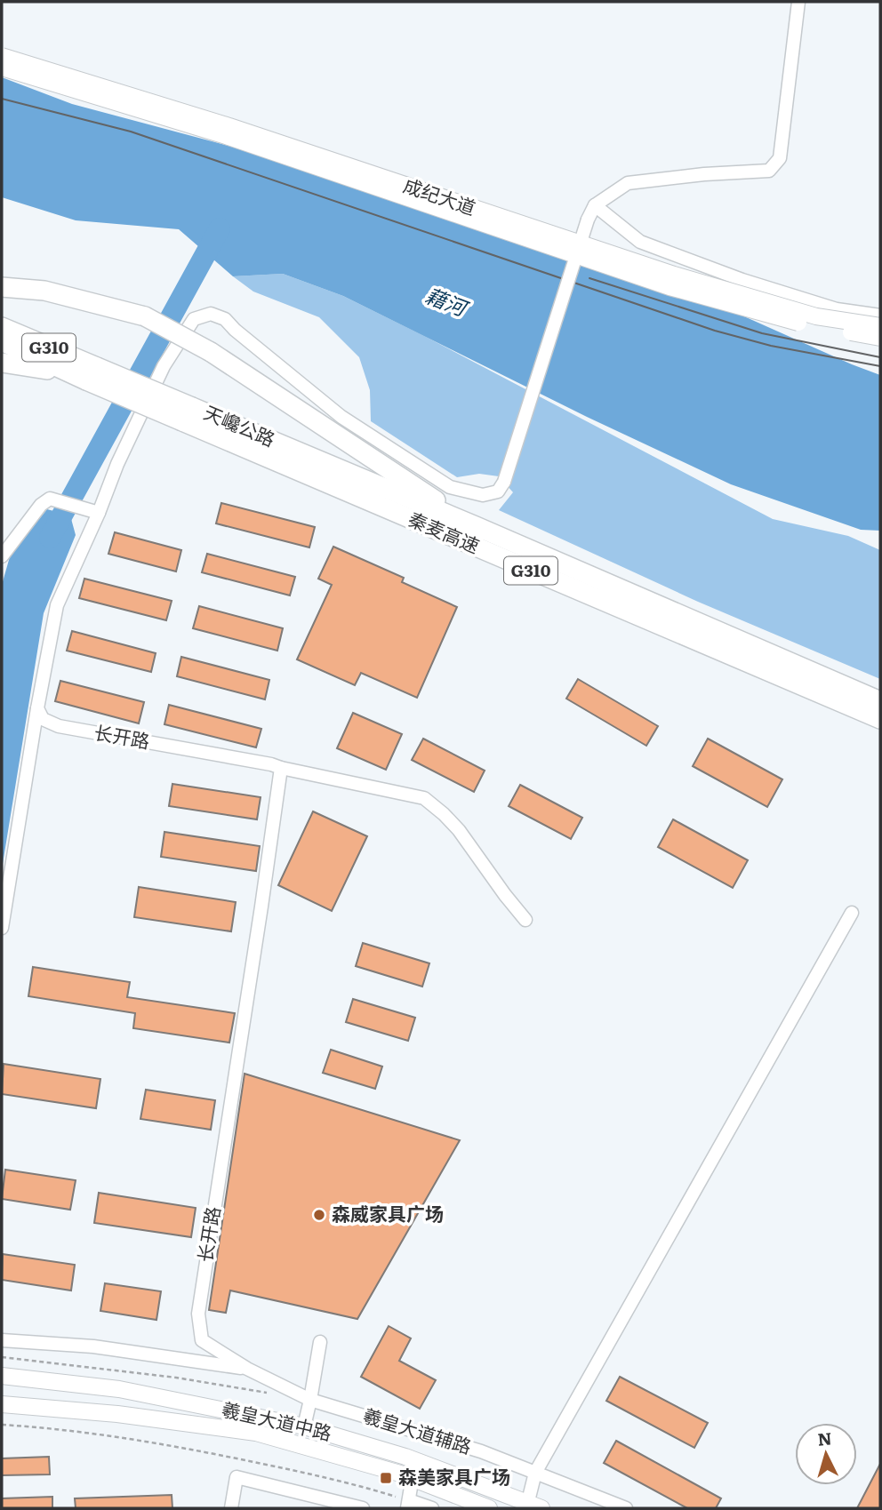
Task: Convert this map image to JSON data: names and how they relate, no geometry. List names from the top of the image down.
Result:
{
  "streets": {
    "highway": ["G310", "天巉公路", "秦麦高速"],
    "main road": ["成纪大道", "羲皇大道中路"],
    "street": ["长开路", "羲皇大道辅路"]
  },
  "crossings": [
    ["G310", "秦麦高速"],
    ["天巉公路", "秦麦高速"],
    ["长开路", "羲皇大道辅路"]
  ],
  "water": ["藉河"],
  "places": {
    "other": ["森威家具广场"],
    "transit": ["森美家具广场"]
  },
  "north": "top"
}
